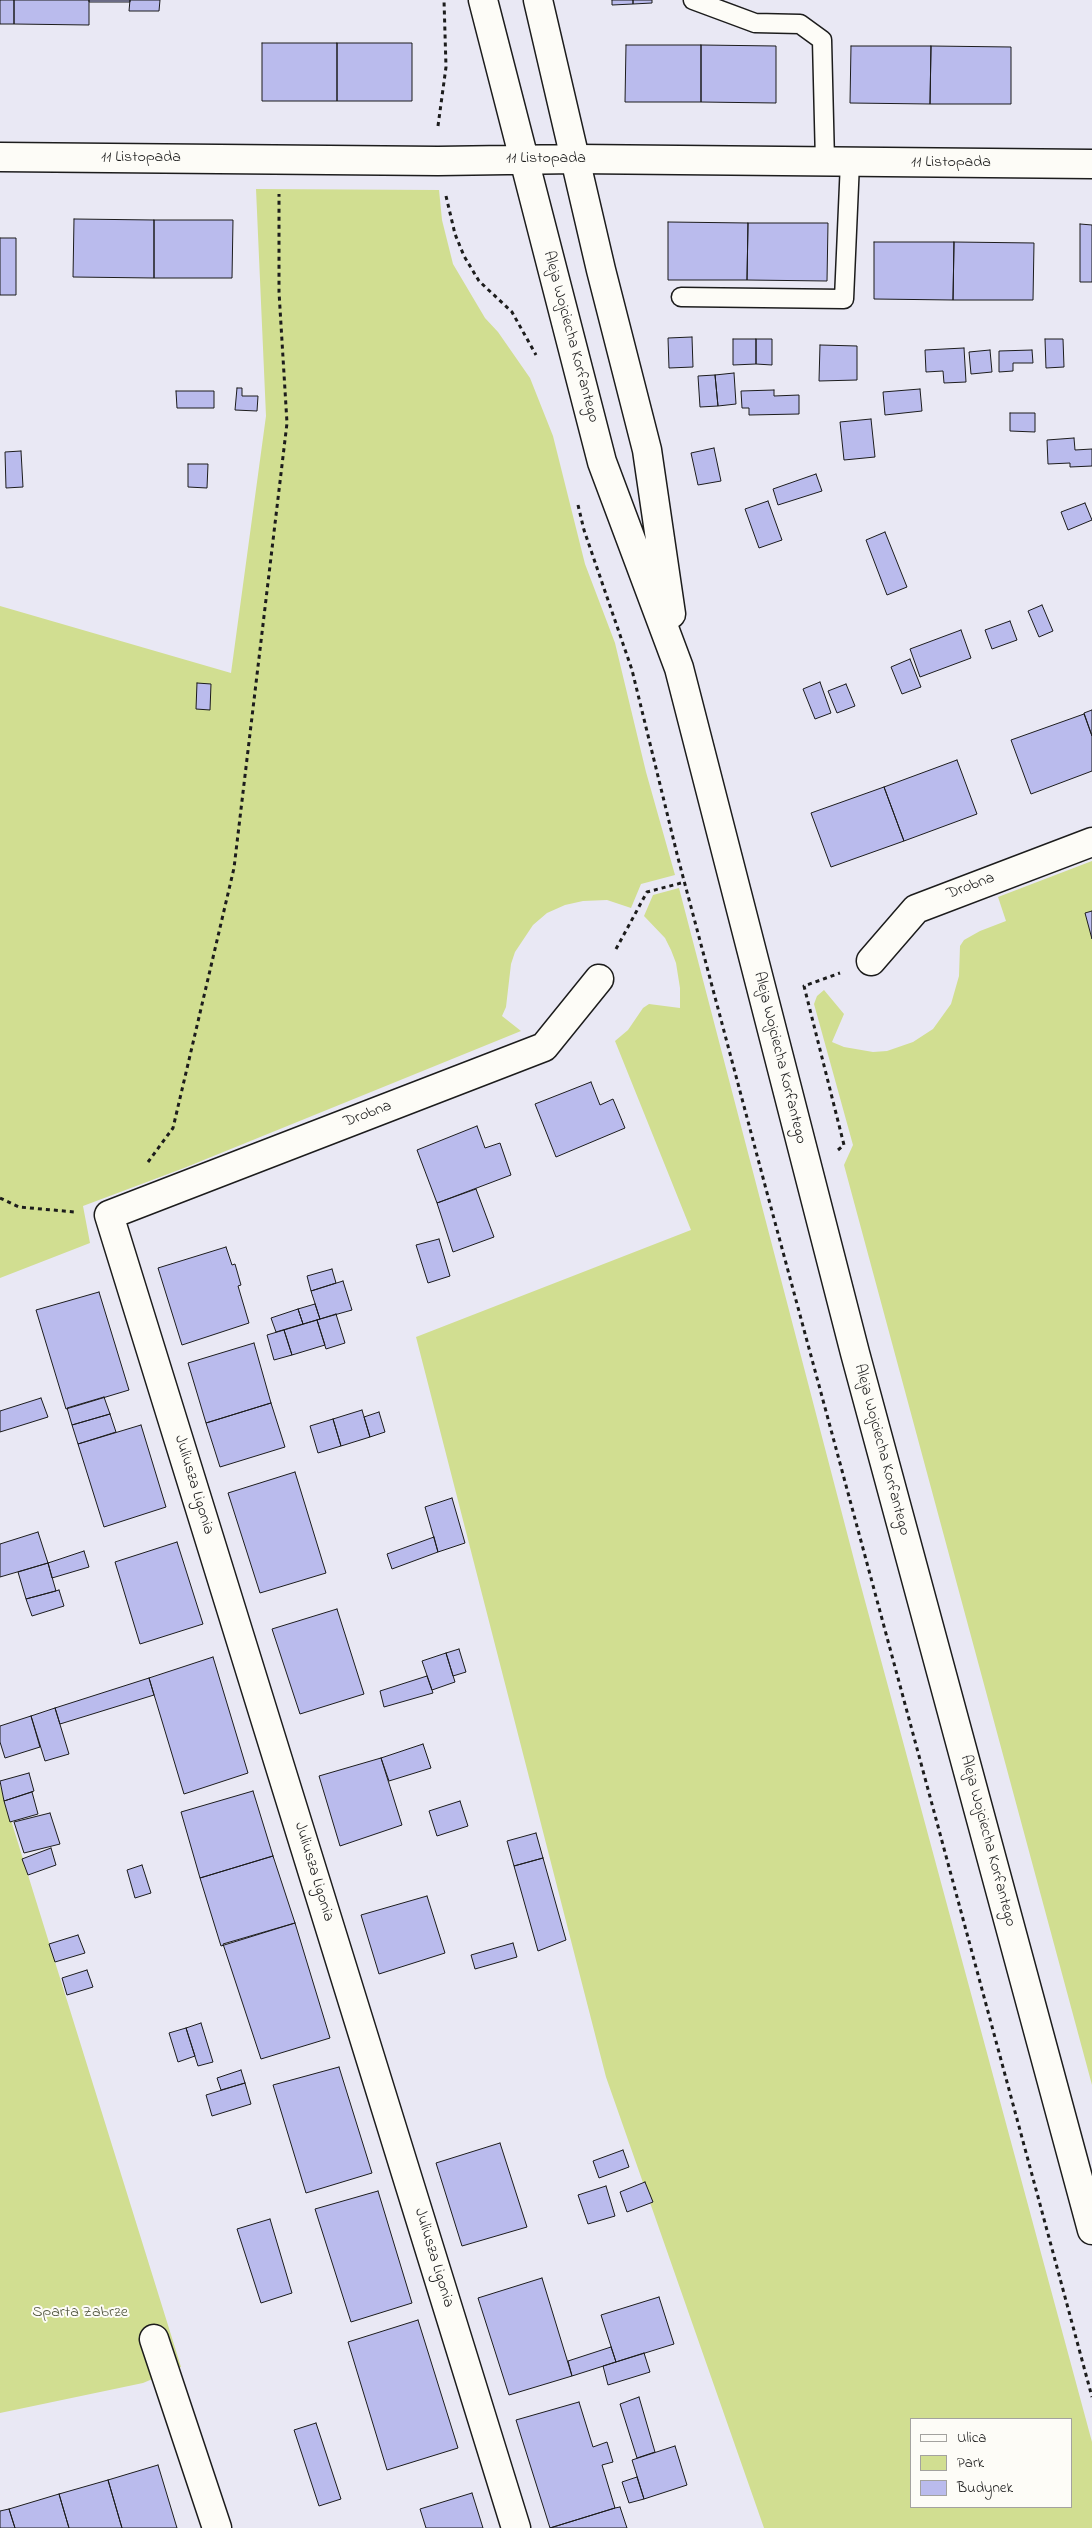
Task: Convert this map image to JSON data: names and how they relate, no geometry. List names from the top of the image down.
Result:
{
  "streets": {
    "street": [
      "11 Listopada",
      "Aleja Wojciecha Korfantego",
      "Drobna",
      "Juliusza Ligonia"
    ]
  },
  "crossings": [
    ["11 Listopada", "Aleja Wojciecha Korfantego"],
    ["Drobna", "Juliusza Ligonia"]
  ],
  "parks": ["Sparta Zabrze"],
  "legend": ["Ulica", "Park", "Budynek"]
}
